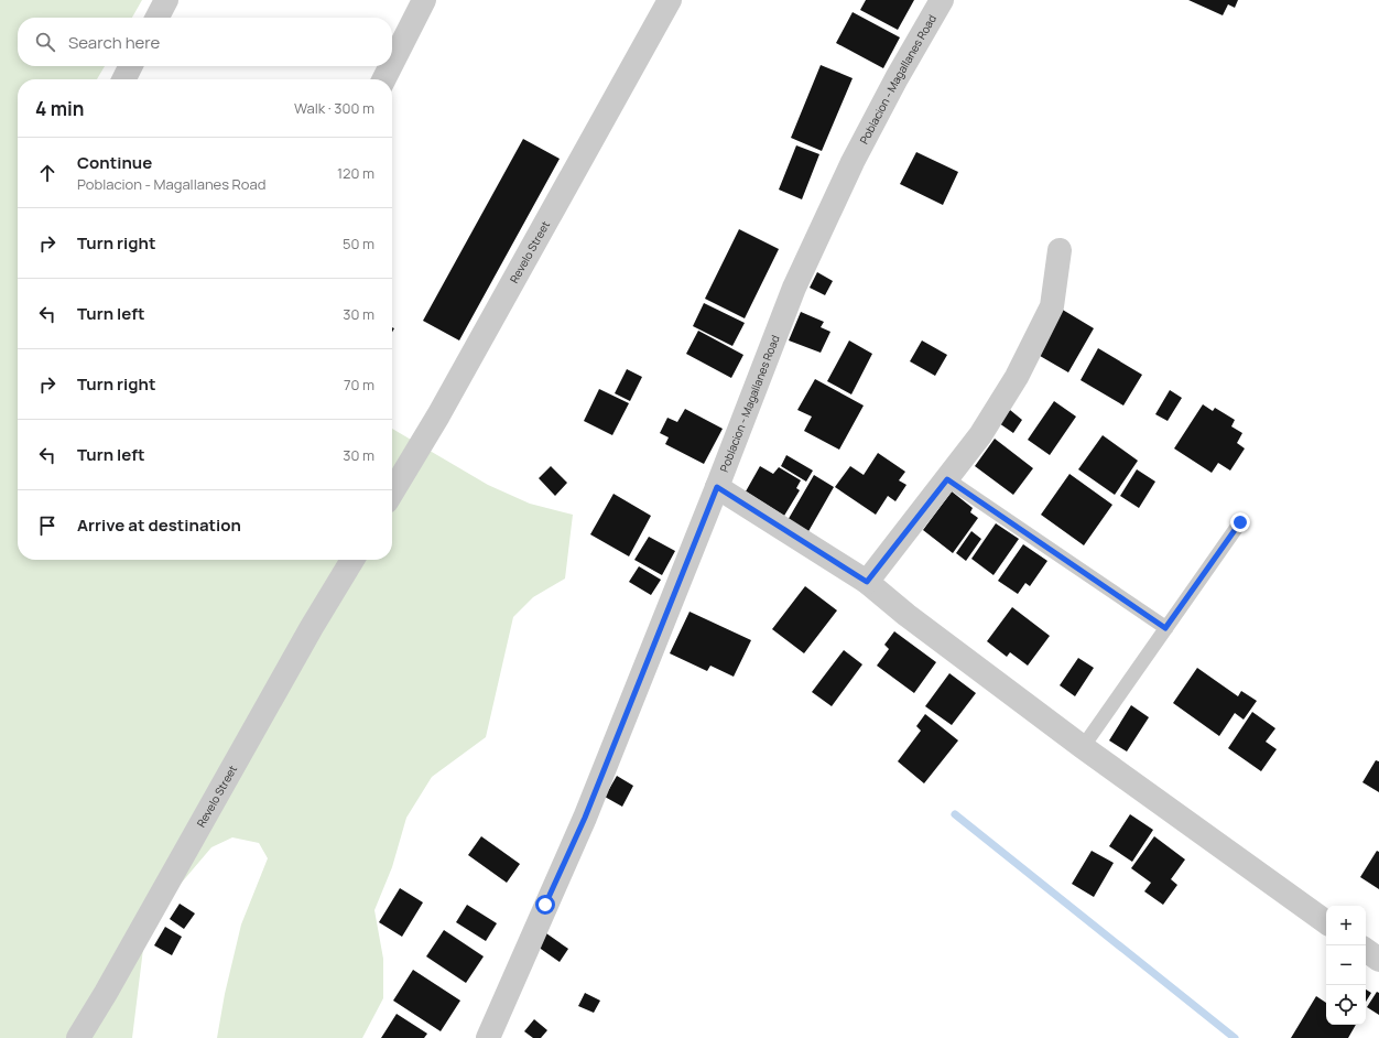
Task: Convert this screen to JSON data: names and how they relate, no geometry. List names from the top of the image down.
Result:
{
  "streets": {
    "street": ["Poblacion - Magallanes Road", "Revelo Street"]
  },
  "page": {
    "search": "Search here",
    "heading": ["4 min", "Walk · 300 m"],
    "list": [
      ["Continue", "Poblacion - Magallanes Road", "120 m"],
      ["Turn right", "50 m"],
      ["Turn left", "30 m"],
      ["Turn right", "70 m"],
      ["Turn left", "30 m"],
      "Arrive at destination"
    ],
    "map_buttons": ["+", "−"]
  }
}
